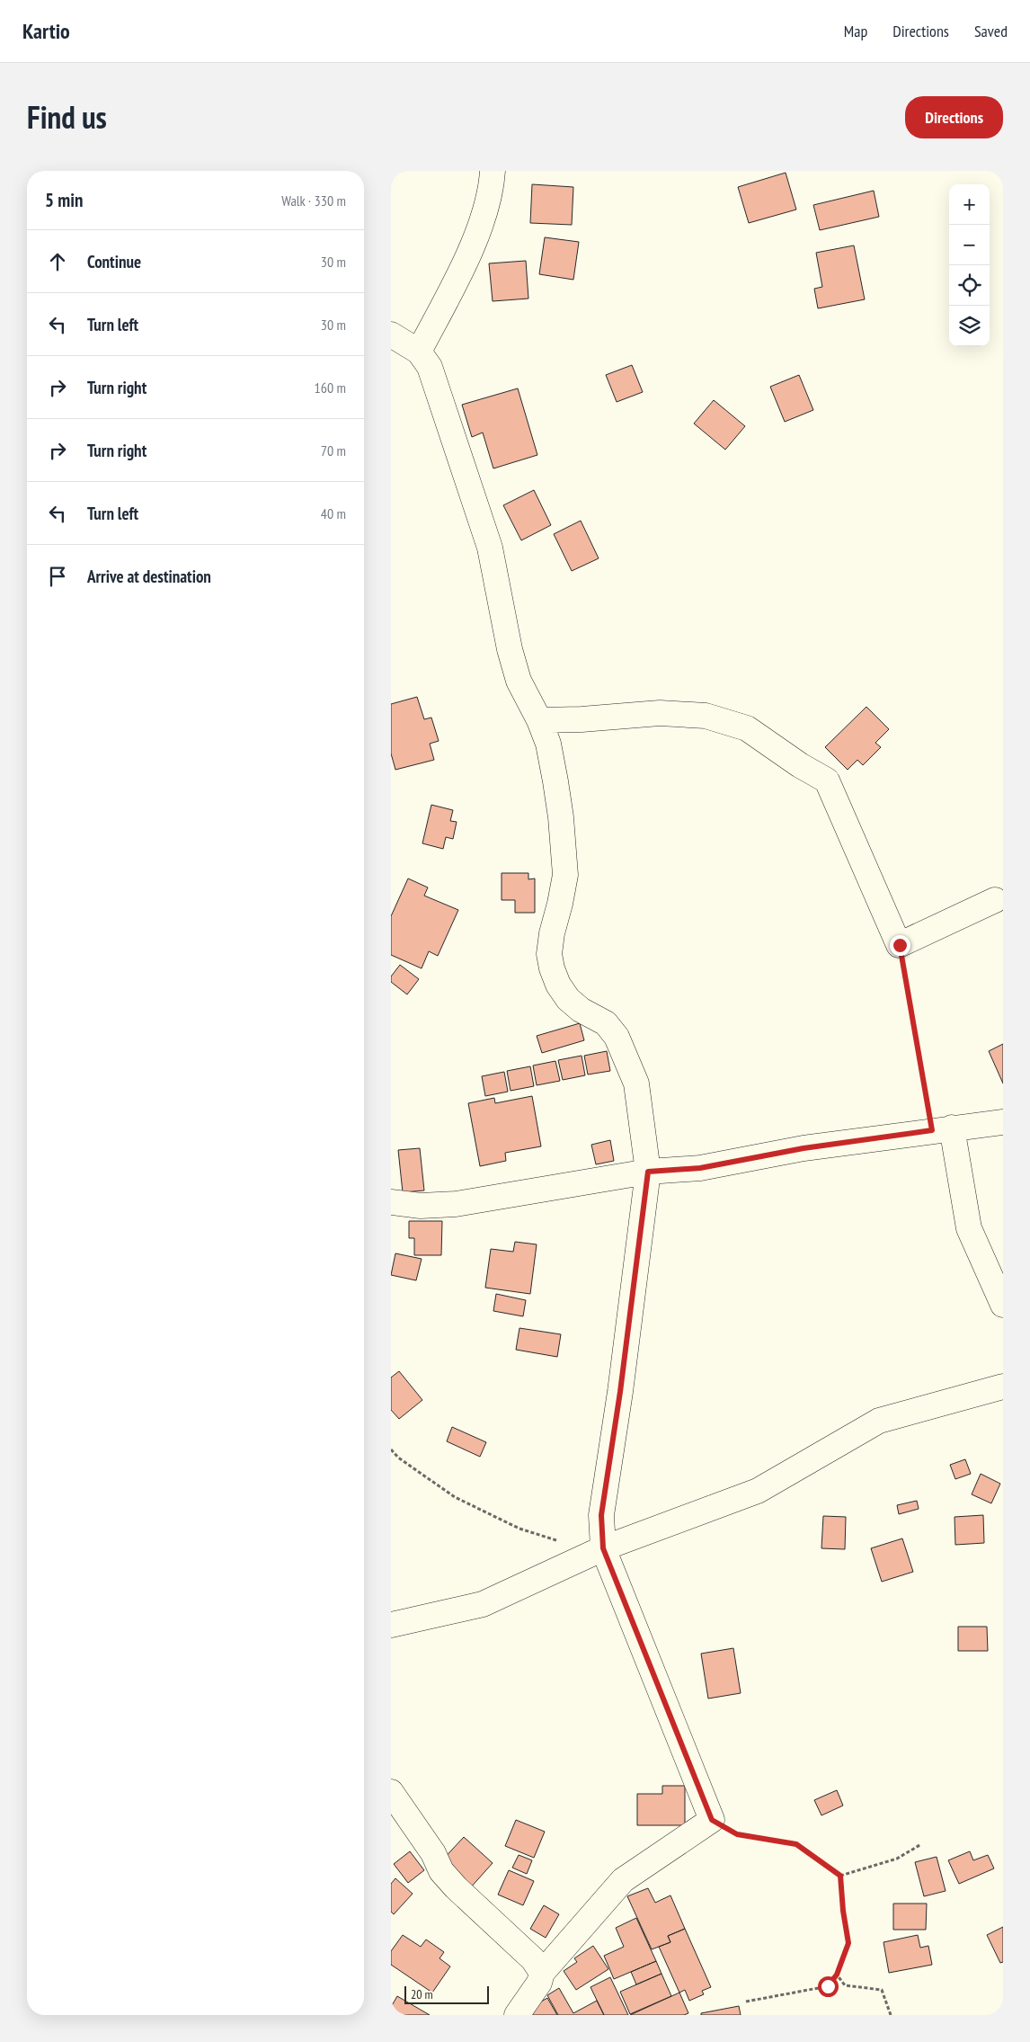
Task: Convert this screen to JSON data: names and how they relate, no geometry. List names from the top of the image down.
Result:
{
  "scale_bar": "20 m",
  "page": {
    "header": "Kartio",
    "nav": ["Map", "Directions", "Saved"],
    "title": "Find us",
    "buttons": "Directions",
    "heading": ["5 min", "Walk · 330 m"],
    "map_buttons": ["+", "−"],
    "list": [
      ["Continue", "30 m"],
      ["Turn left", "30 m"],
      ["Turn right", "160 m"],
      ["Turn right", "70 m"],
      ["Turn left", "40 m"],
      "Arrive at destination"
    ],
    "scale": "20 m"
  }
}
